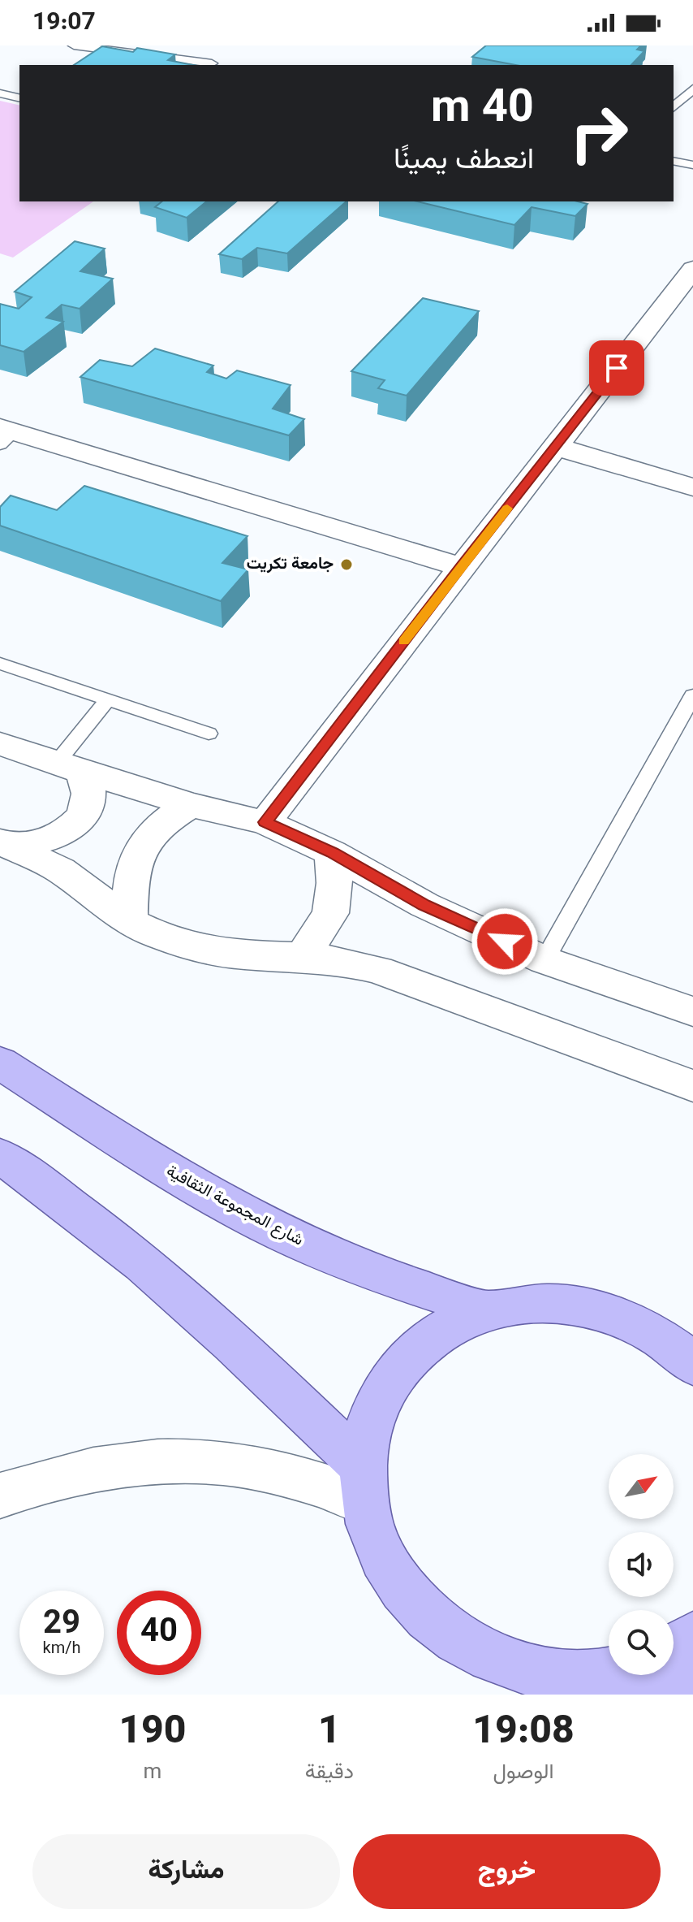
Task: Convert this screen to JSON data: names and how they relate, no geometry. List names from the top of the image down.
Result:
{
  "streets": {
    "main road": ["شارع المجموعة الثقافية"]
  },
  "places": ["جامعة تكريت"],
  "north": "top right",
  "page": {
    "status": "19:07",
    "turn": ["40 m", "انعطف يمينًا"],
    "speed": "29 km/h",
    "limit": "40",
    "eta": [
      "19:08",
      "الوصول",
      "1",
      "دقيقة",
      "190",
      "m"
    ],
    "buttons": ["خروج", "مشاركة"]
  }
}
